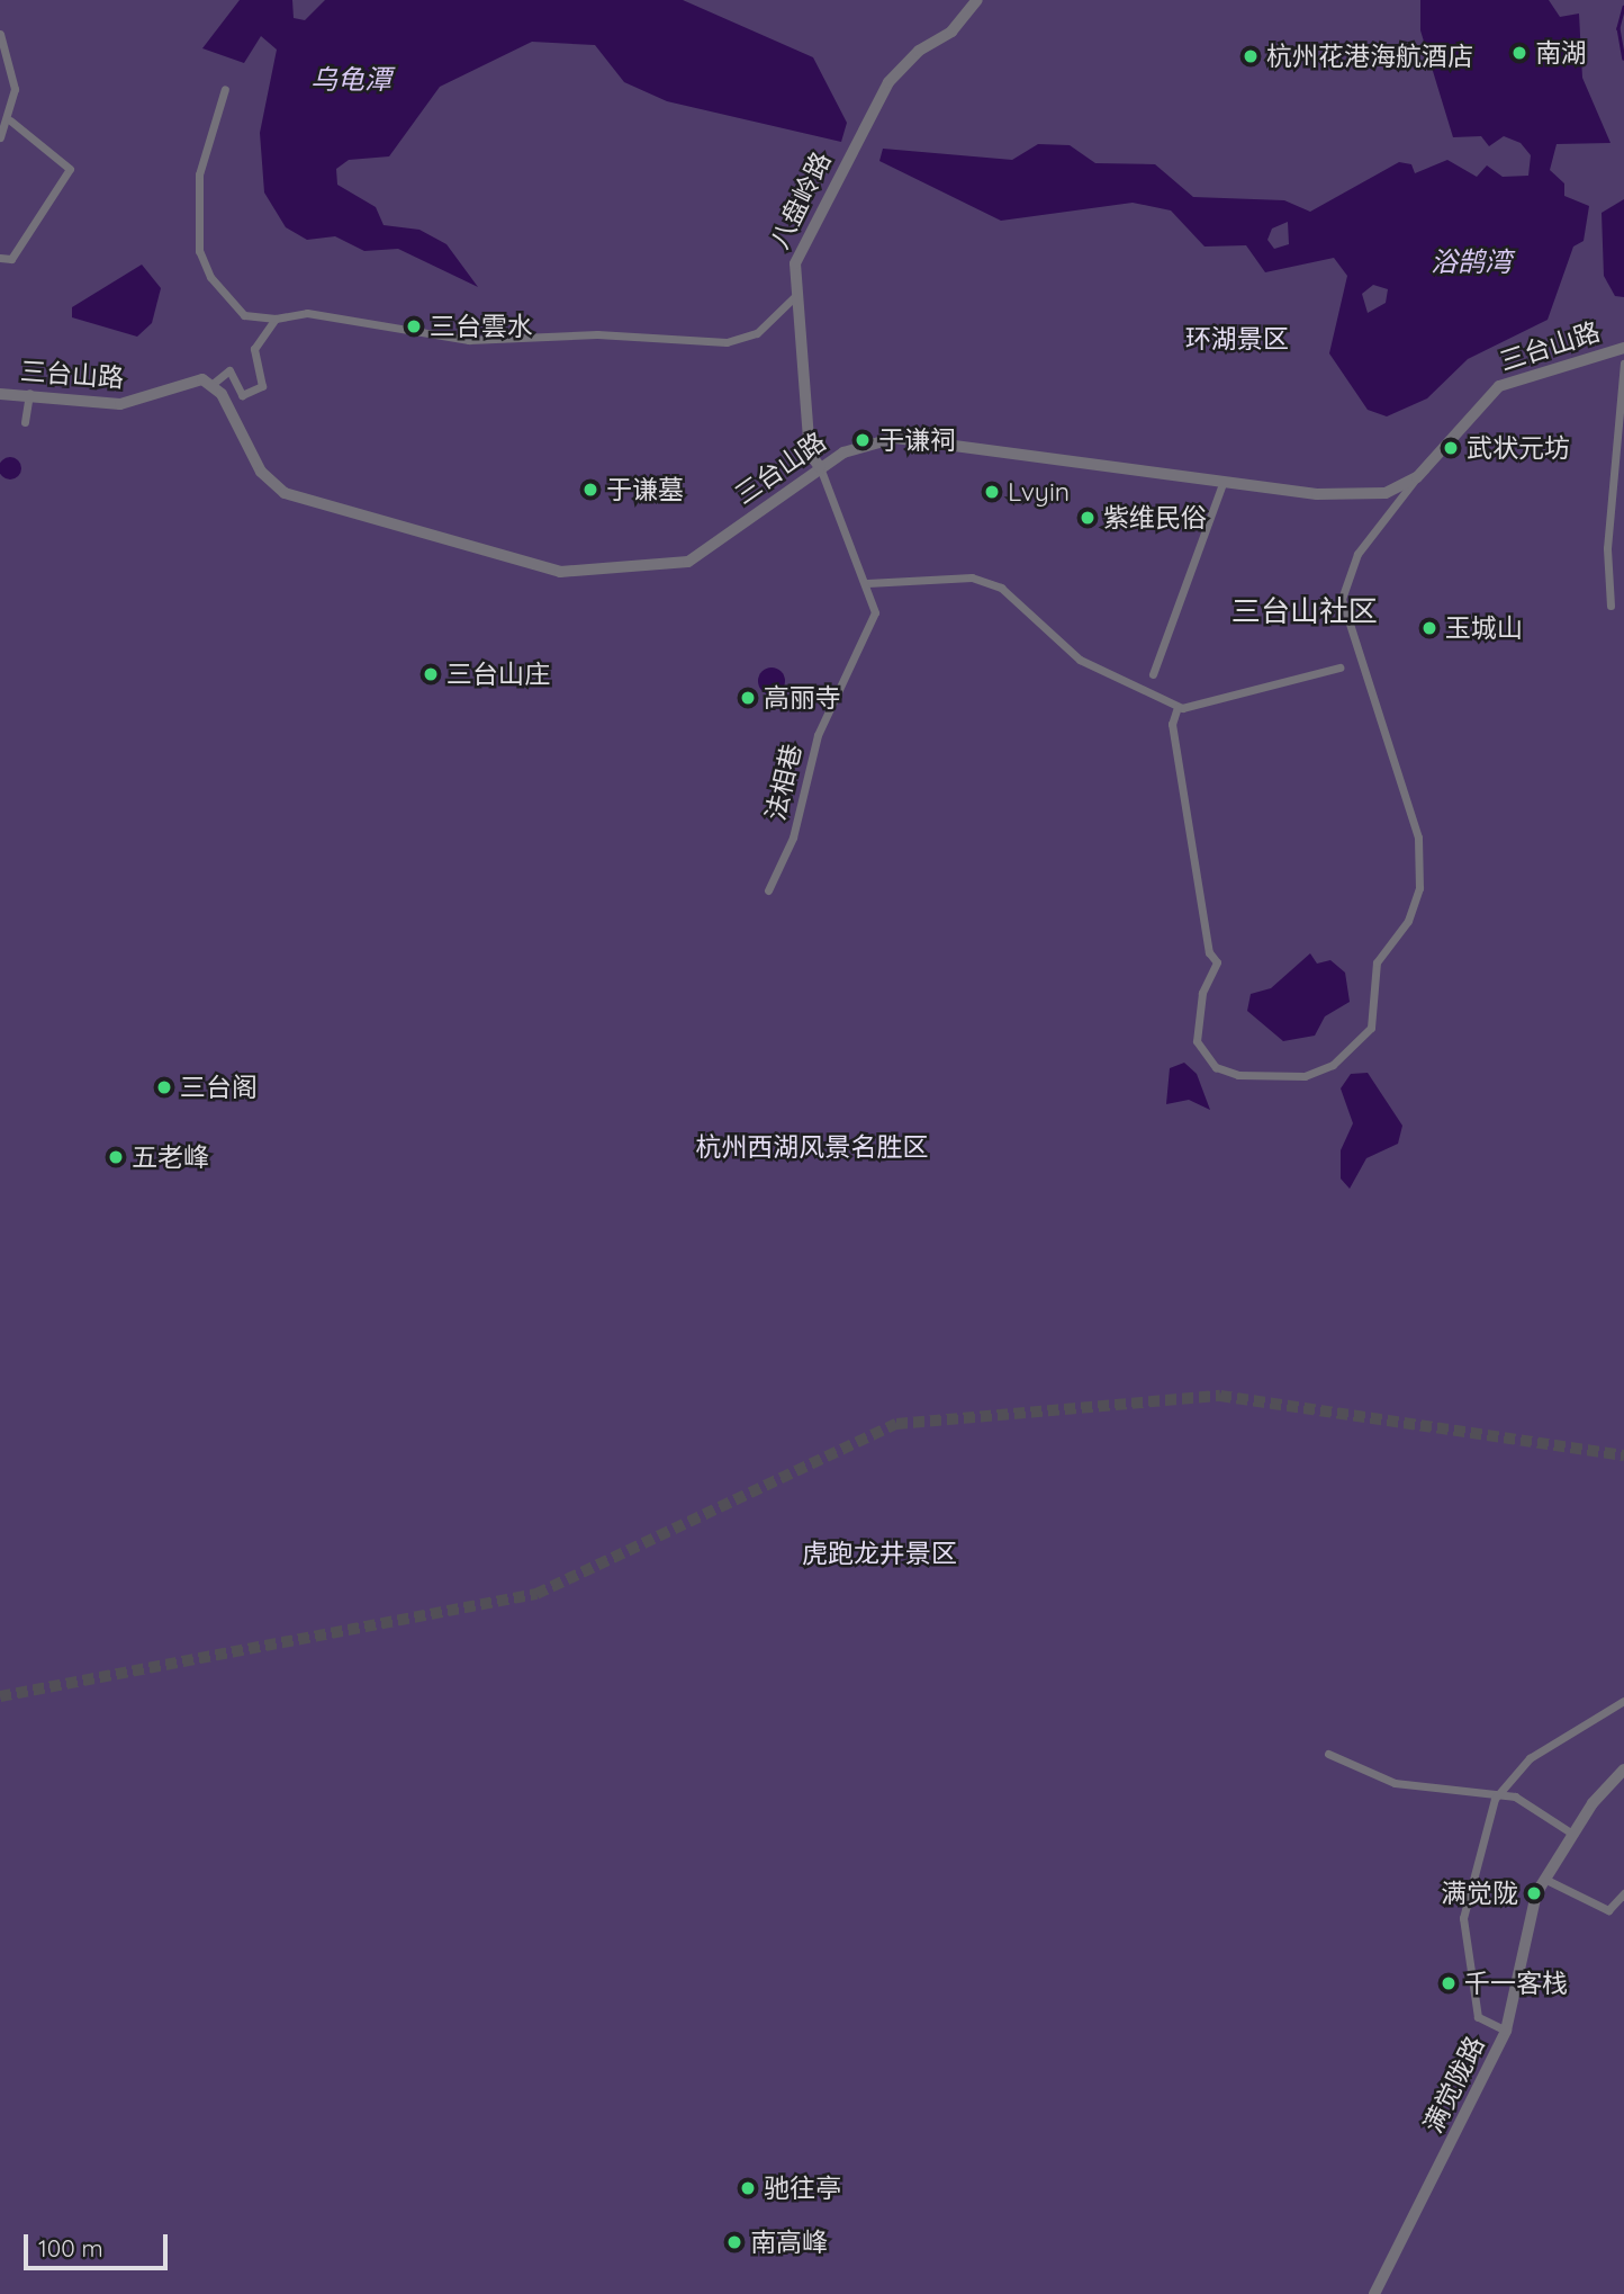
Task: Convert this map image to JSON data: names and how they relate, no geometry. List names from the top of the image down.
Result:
{
  "streets": {
    "street": [
      "八盘岭路",
      "三台山路",
      "法相巷",
      "满觉陇路"
    ]
  },
  "crossings": [
    ["八盘岭路", "三台山路"],
    ["八盘岭路", "法相巷"],
    ["三台山路", "法相巷"]
  ],
  "districts": ["三台山社区"],
  "water": ["乌龟潭", "浴鹄湾"],
  "parks": ["环湖景区", "杭州西湖风景名胜区", "虎跑龙井景区"],
  "places": [
    "南湖",
    "杭州花港海航酒店",
    "三台雲水",
    "于谦祠",
    "武状元坊",
    "于谦墓",
    "Lvyin",
    "紫维民俗",
    "玉城山",
    "三台山庄",
    "高丽寺",
    "三台阁",
    "五老峰",
    "满觉陇",
    "千一客栈",
    "驰往亭",
    "南高峰"
  ],
  "scale_bar": "100 m"
}
